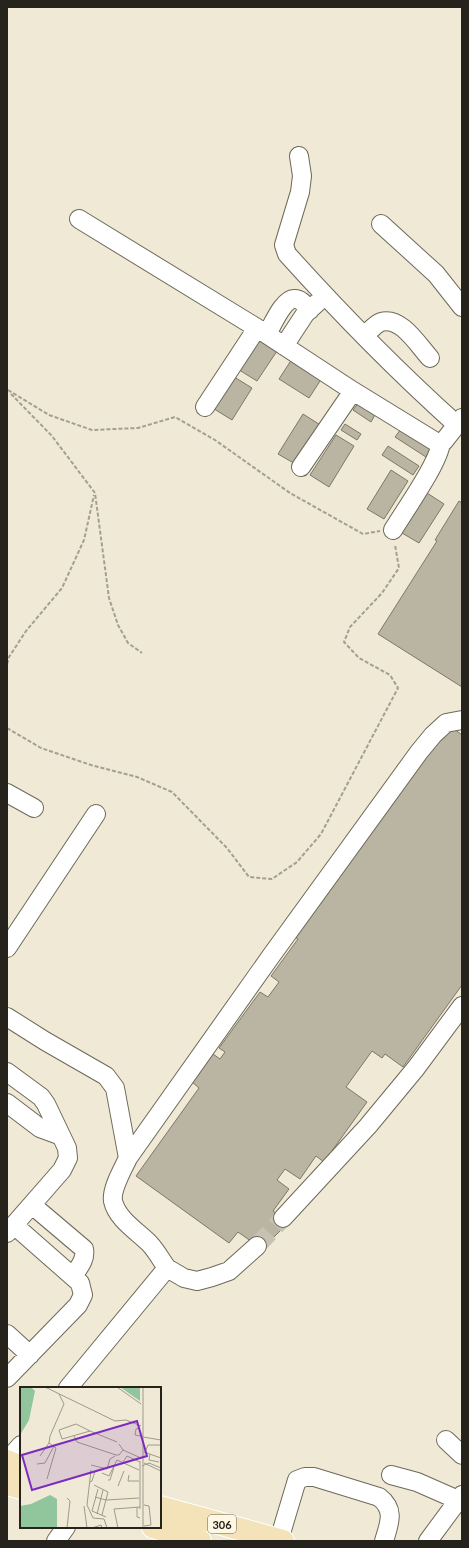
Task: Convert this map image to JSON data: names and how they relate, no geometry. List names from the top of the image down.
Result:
{
  "streets": {
    "main road": ["306"]
  }
}
